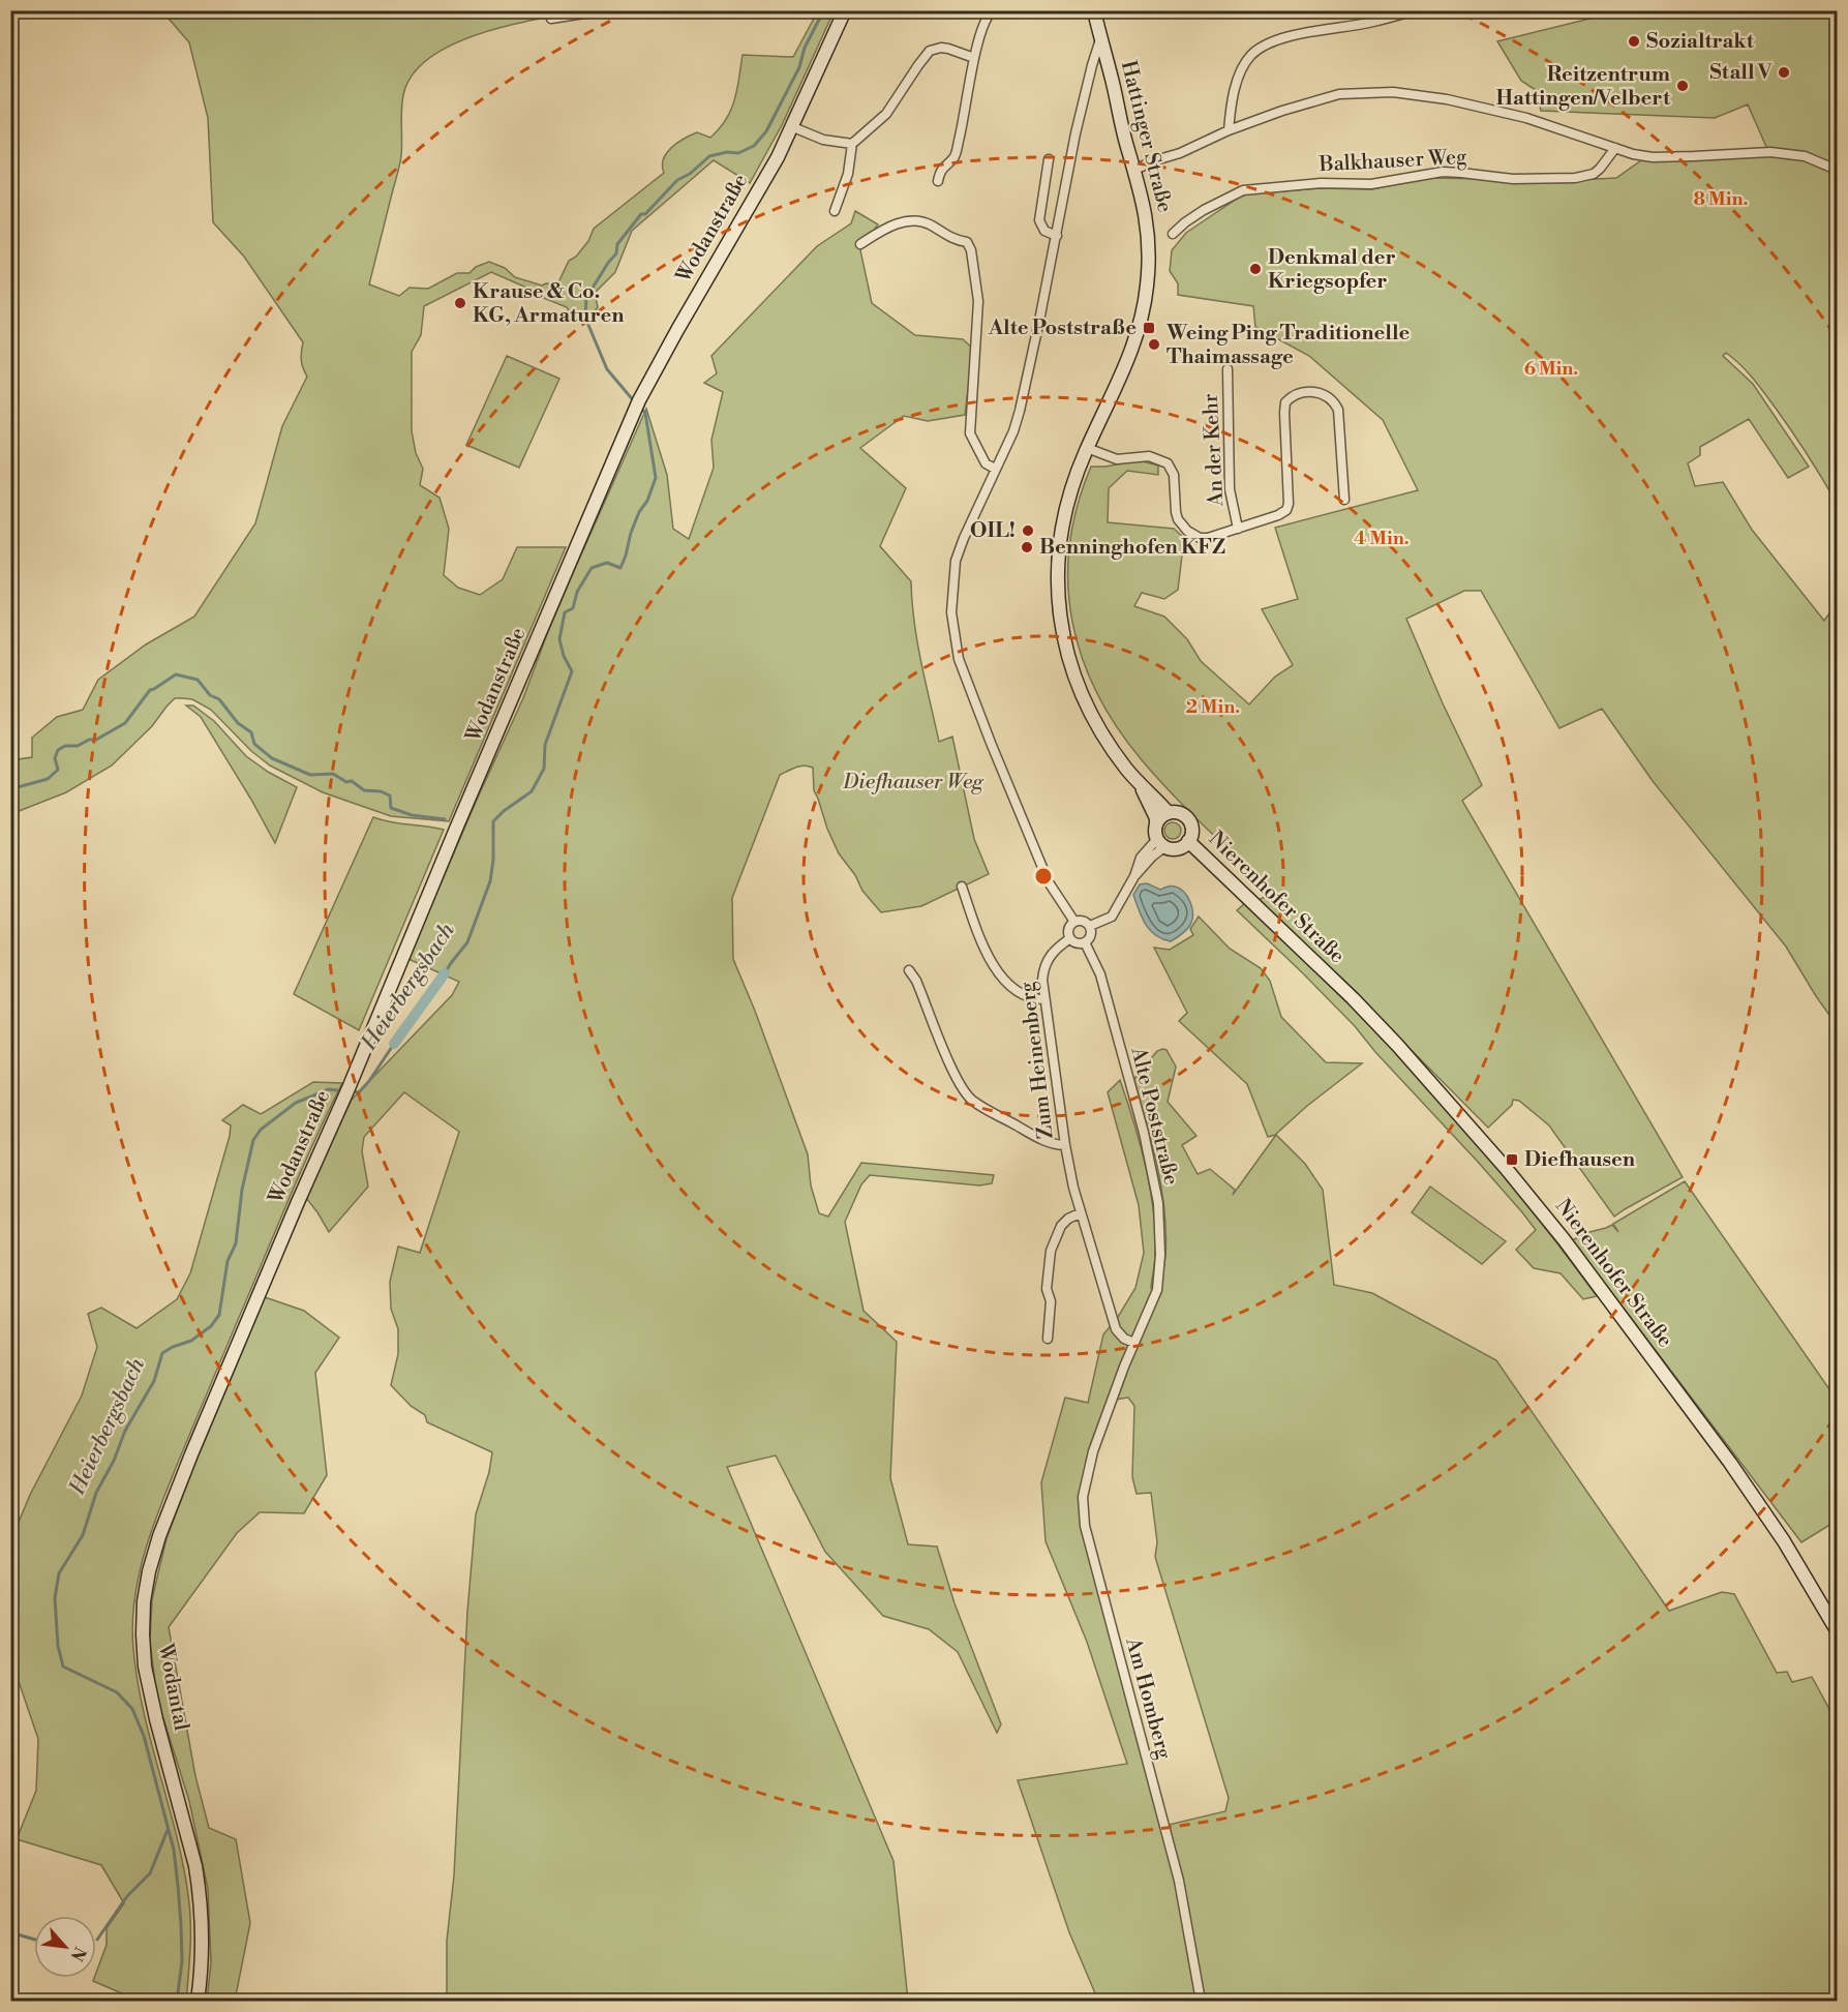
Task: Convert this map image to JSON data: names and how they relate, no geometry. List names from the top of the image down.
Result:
{
  "streets": {
    "main road": [
      "Hattinger Straße",
      "Wodanstraße",
      "Nierenhofer Straße",
      "Wodantal"
    ],
    "street": [
      "Balkhauser Weg",
      "An der Kehr",
      "Zum Heinenberg",
      "Alte Poststraße",
      "Am Homberg"
    ]
  },
  "crossings": [
    ["Hattinger Straße", "An der Kehr"],
    ["Hattinger Straße", "Nierenhofer Straße"],
    ["Wodanstraße", "Wodantal"],
    ["Zum Heinenberg", "Alte Poststraße"],
    ["Alte Poststraße", "Am Homberg"]
  ],
  "water": ["Heierbergsbach"],
  "parks": ["Diefhauser Weg"],
  "places": {
    "other": [
      "Sozialtrakt",
      "Stall V",
      "Reitzentrum Hattingen/Velbert",
      "Denkmal der Kriegsopfer",
      "Krause & Co. KG, Armaturen",
      "Weing Ping Traditionelle Thaimassage",
      "OIL!",
      "Benninghofen KFZ"
    ],
    "transit": ["Alte Poststraße", "Diefhausen"]
  },
  "north": "bottom right",
  "rings": [
    "8 Min.",
    "6 Min.",
    "4 Min.",
    "2 Min."
  ]
}
